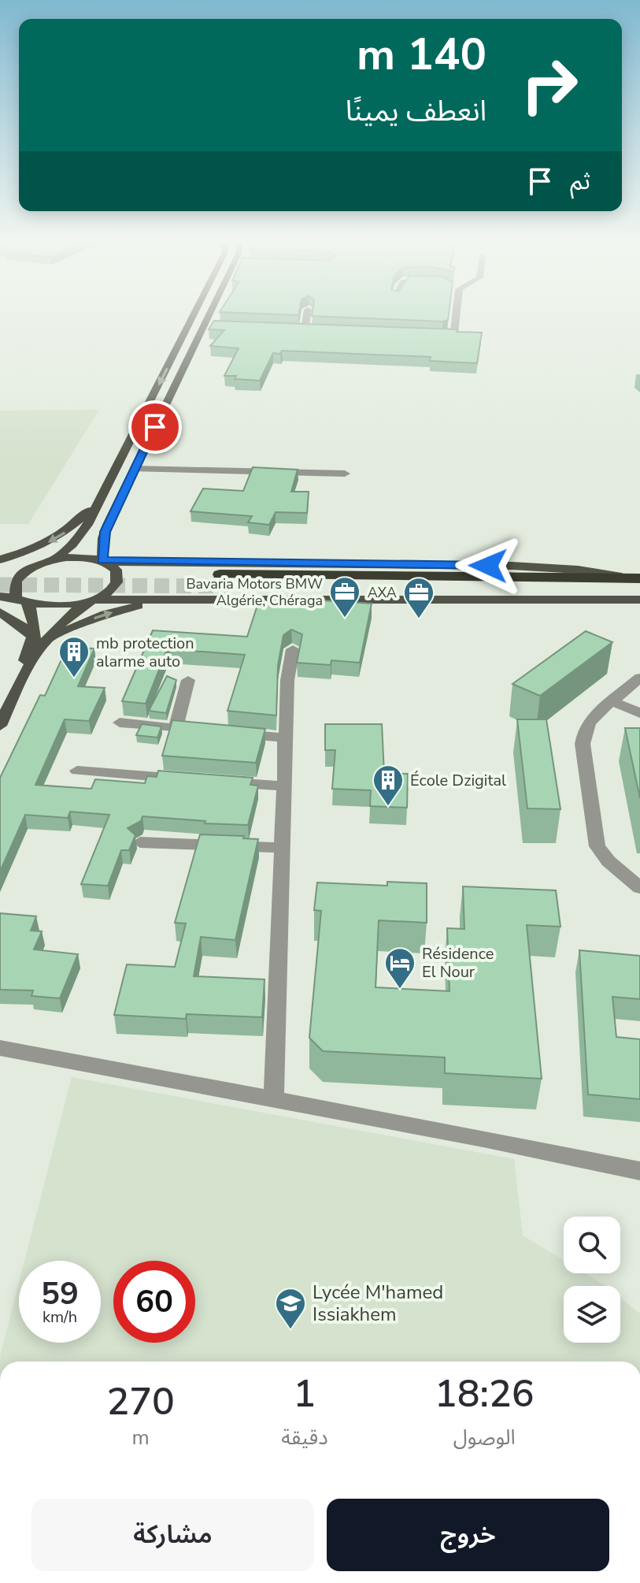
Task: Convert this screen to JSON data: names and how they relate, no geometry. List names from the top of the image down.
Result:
{
  "places": {
    "office": ["Bavaria Motors BMW Algérie, Chéraga", "AXA"],
    "building": ["mb protection alarme auto", "École Dzigital"],
    "hotel": ["Résidence El Nour"],
    "school or university": ["Lycée M'hamed Issiakhem"]
  },
  "page": {
    "turn": ["140 m", "انعطف يمينًا"],
    "then": "ثم",
    "speed": "59 km/h",
    "limit": "60",
    "eta": [
      "18:26",
      "الوصول",
      "1",
      "دقيقة",
      "270",
      "m"
    ],
    "buttons": ["خروج", "مشاركة"]
  }
}
